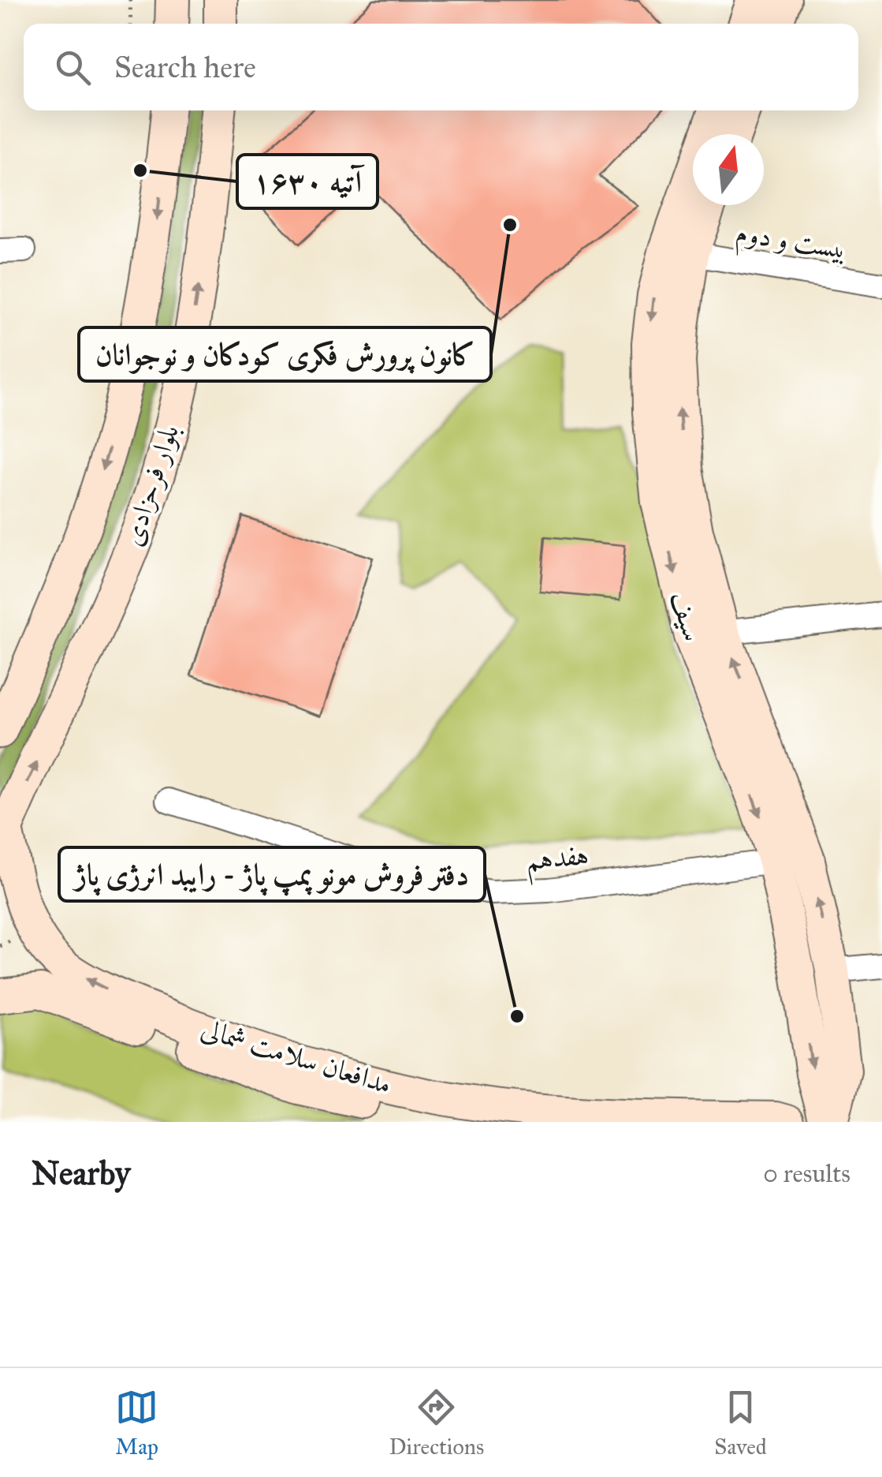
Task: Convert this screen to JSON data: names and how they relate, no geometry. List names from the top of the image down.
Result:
{
  "streets": {
    "street": [
      "بیست و دوم",
      "بلوار فرحزادی",
      "سیف",
      "هفدهم",
      "مدافعان سلامت شمالی"
    ]
  },
  "crossings": [
    ["بیست و دوم", "سیف"],
    ["بلوار فرحزادی", "مدافعان سلامت شمالی"],
    ["سیف", "هفدهم"]
  ],
  "places": ["آتیه ۱۶۳۰", "کانون پرورش فکری کودکان و نوجوانان", "دفتر فروش مونو پمپ پاژ - رایبد انرژی پاژ"],
  "north": "top",
  "page": {
    "search": "Search here",
    "heading": ["Nearby", "0 results"],
    "nav": ["Map", "Directions", "Saved"]
  }
}
